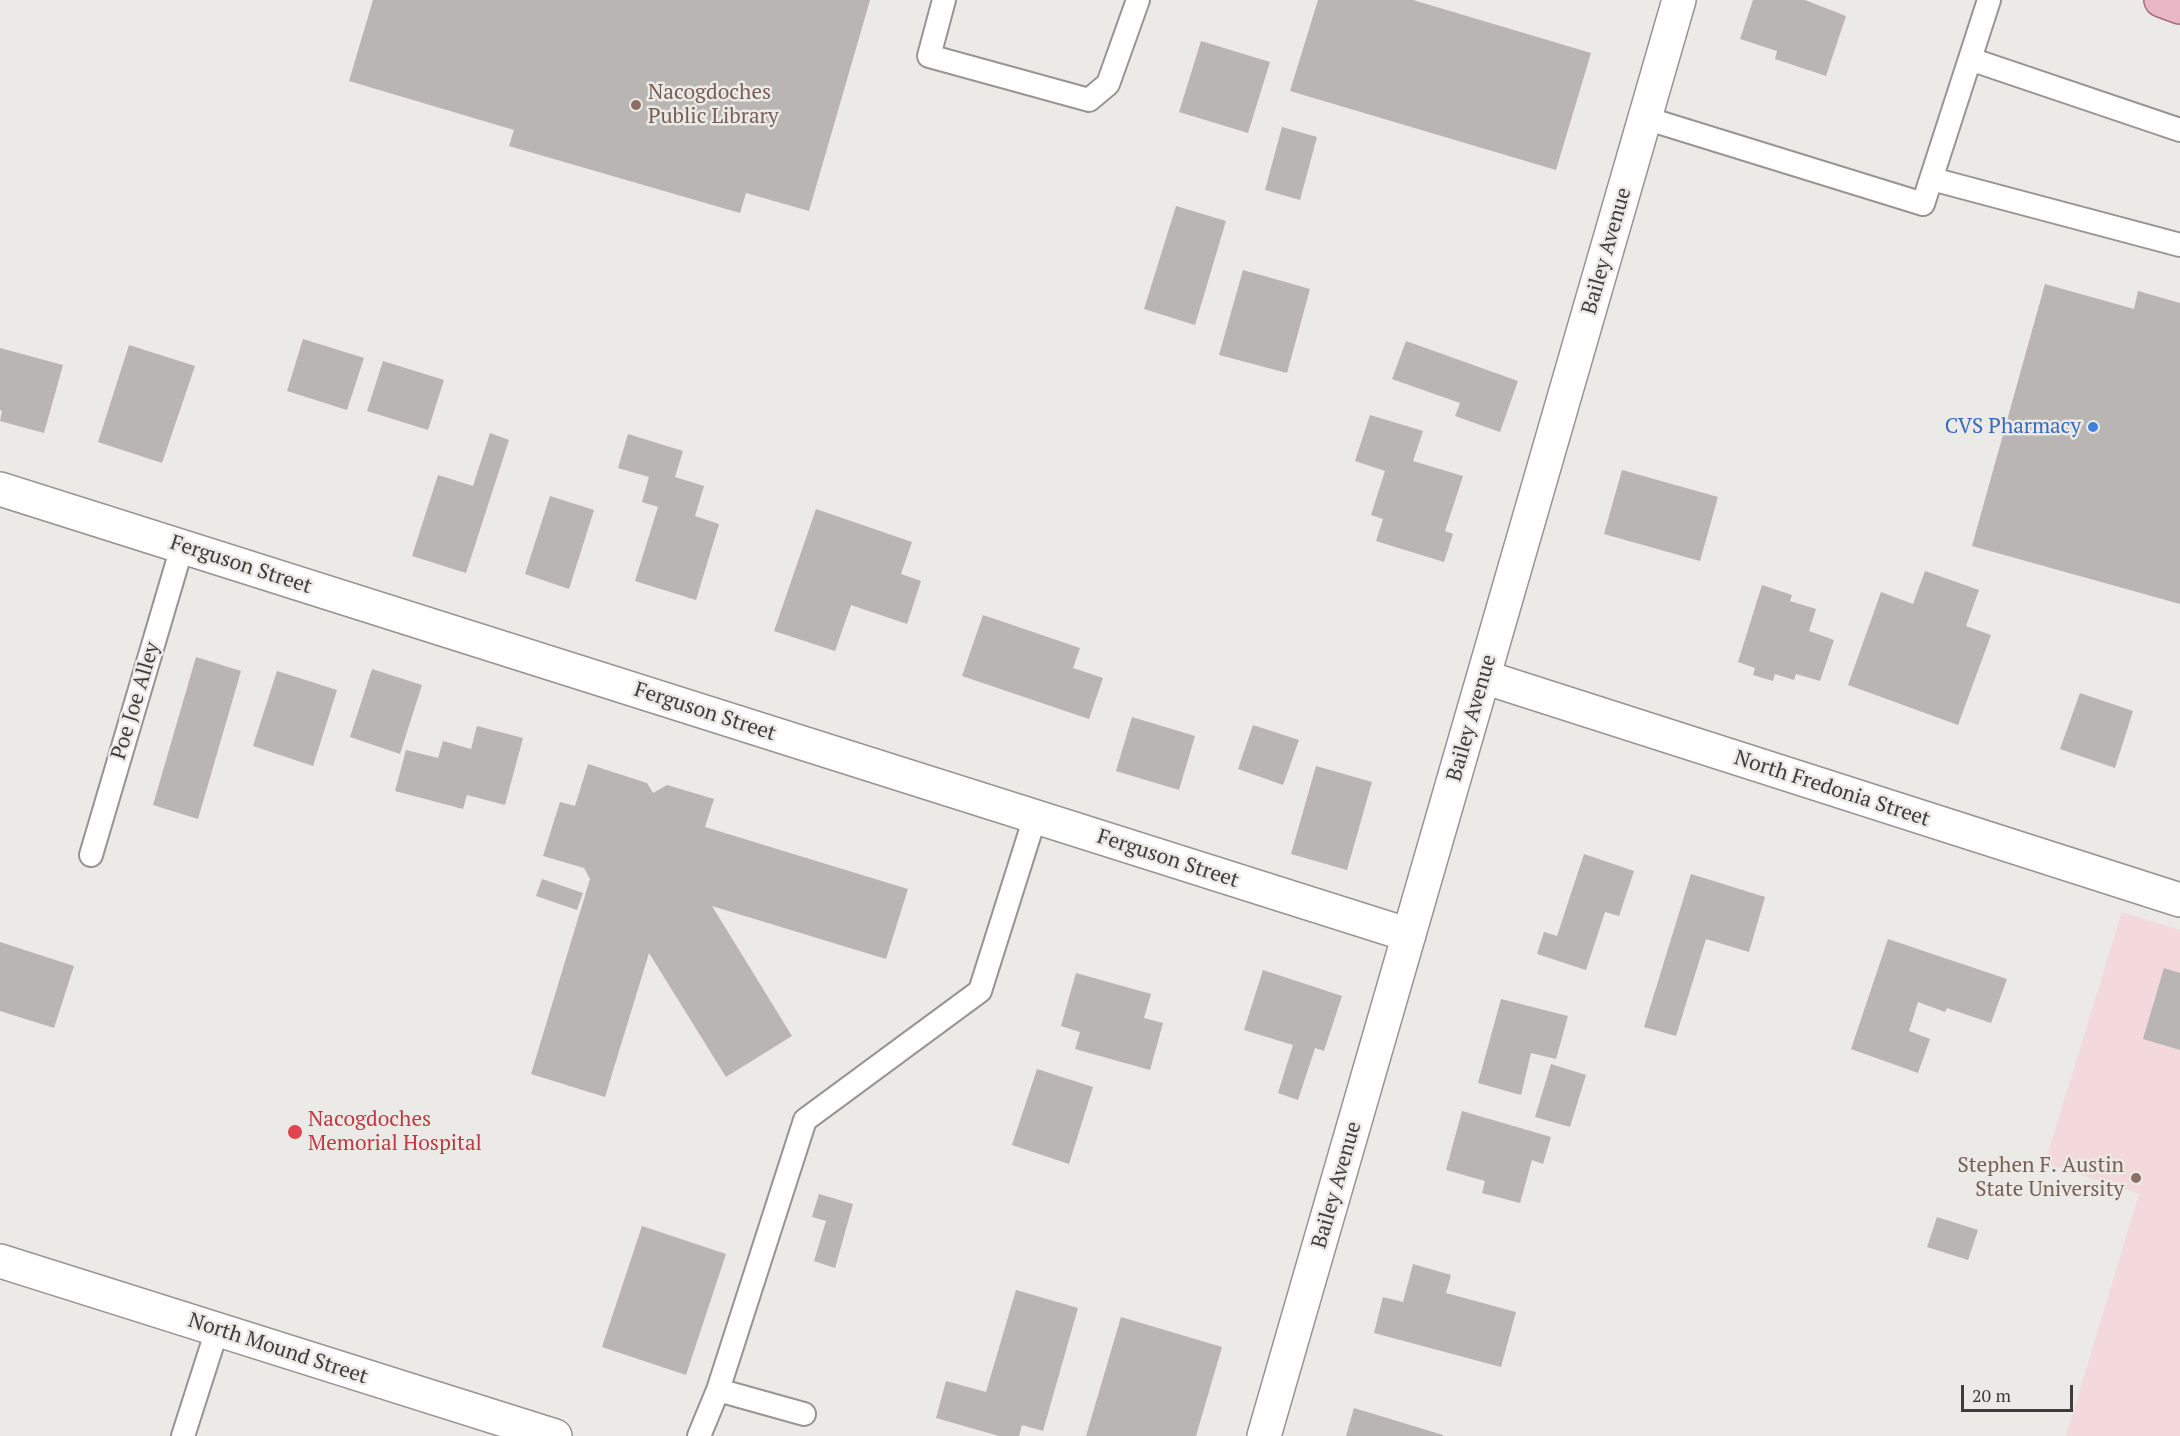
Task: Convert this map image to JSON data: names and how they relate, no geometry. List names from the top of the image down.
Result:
{
  "streets": {
    "street": [
      "Bailey Avenue",
      "Ferguson Street",
      "North Fredonia Street",
      "North Mound Street"
    ],
    "lane": ["Poe Joe Alley"]
  },
  "crossings": [
    ["Bailey Avenue", "Ferguson Street"],
    ["Bailey Avenue", "North Fredonia Street"],
    ["Ferguson Street", "Poe Joe Alley"]
  ],
  "places": [
    "Nacogdoches Public Library",
    "CVS Pharmacy",
    "Nacogdoches Memorial Hospital",
    "Stephen F. Austin State University"
  ],
  "scale_bar": "20 m"
}
